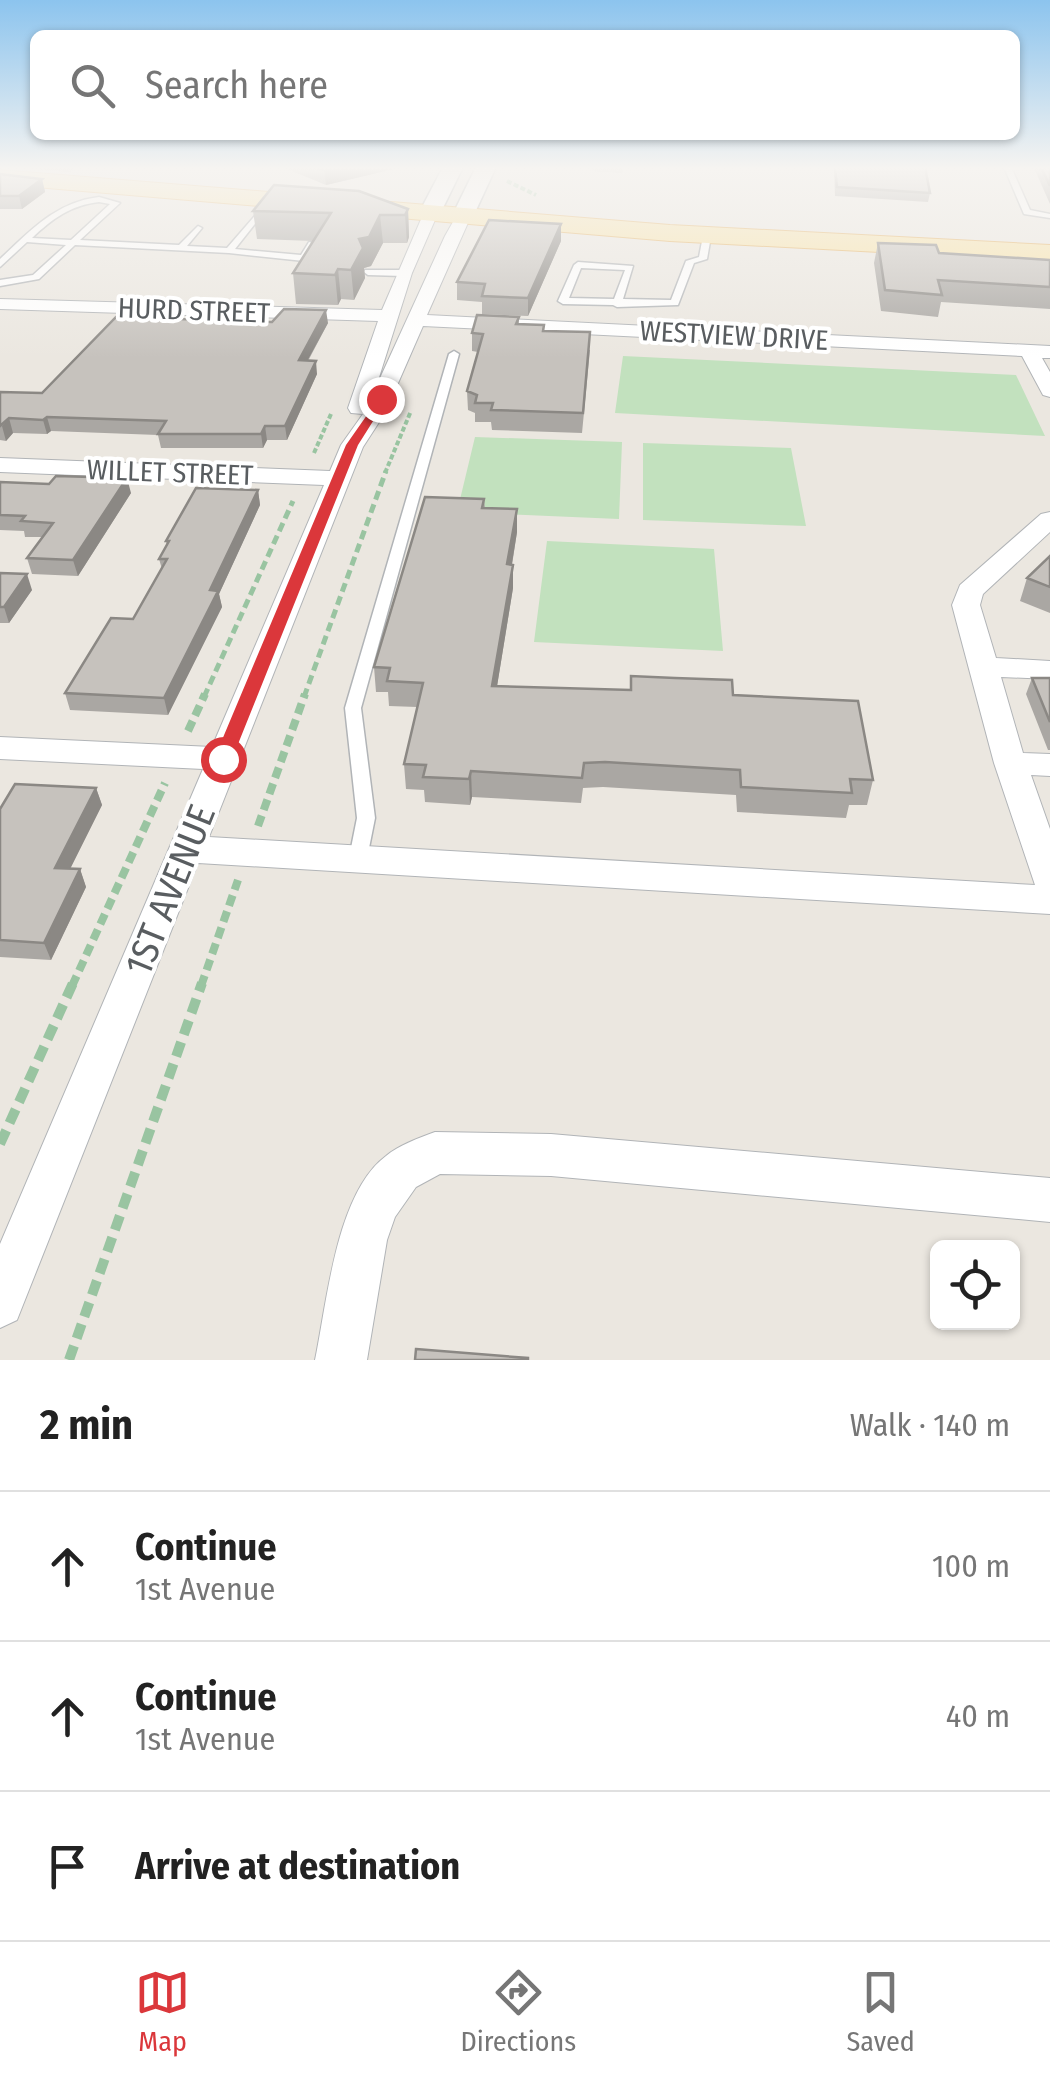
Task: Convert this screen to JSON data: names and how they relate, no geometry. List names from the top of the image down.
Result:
{
  "streets": {
    "street": [
      "HURD STREET",
      "WESTVIEW DRIVE",
      "WILLET STREET",
      "1ST AVENUE"
    ]
  },
  "crossings": [
    ["HURD STREET", "1ST AVENUE"],
    ["WESTVIEW DRIVE", "1ST AVENUE"],
    ["WILLET STREET", "1ST AVENUE"]
  ],
  "page": {
    "search": "Search here",
    "heading": ["2 min", "Walk · 140 m"],
    "list": [
      ["Continue", "1st Avenue", "100 m"],
      ["Continue", "1st Avenue", "40 m"],
      "Arrive at destination"
    ],
    "nav": ["Map", "Directions", "Saved"]
  }
}
